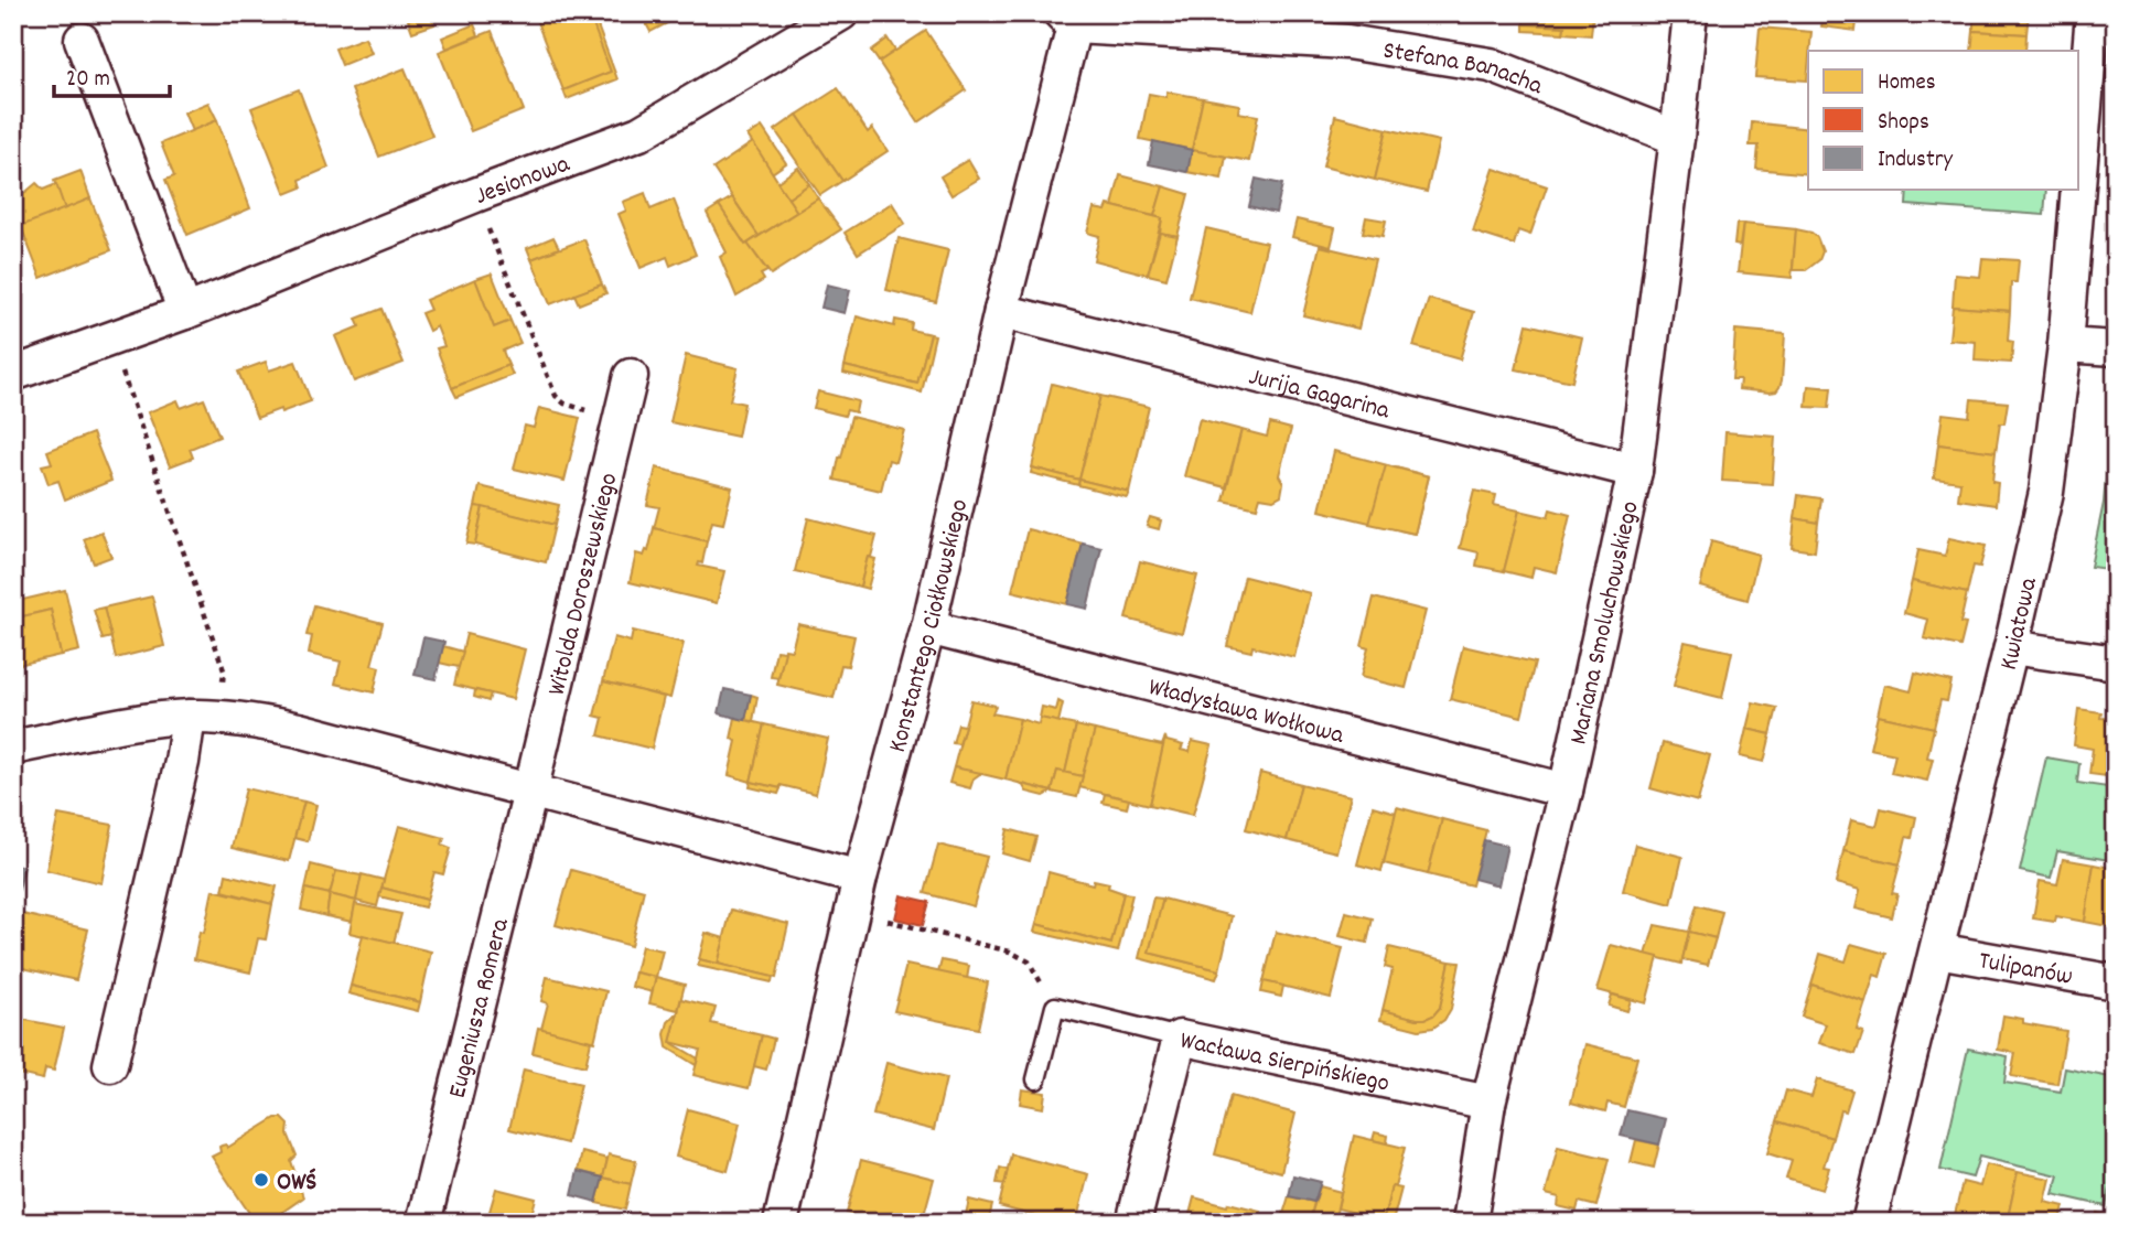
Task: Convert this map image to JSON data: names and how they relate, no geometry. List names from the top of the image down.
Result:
{
  "streets": {
    "street": [
      "Stefana Banacha",
      "Jesionowa",
      "Jurija Gagarina",
      "Witolda Doroszewskiego",
      "Mariana Smoluchowskiego",
      "Konstantego Ciołkowskiego",
      "Kwiatowa",
      "Władysława Wołkowa",
      "Tulipanów",
      "Eugeniusza Romera",
      "Wacława Sierpińskiego"
    ]
  },
  "crossings": [
    ["Stefana Banacha", "Mariana Smoluchowskiego"],
    ["Stefana Banacha", "Konstantego Ciołkowskiego"],
    ["Jurija Gagarina", "Mariana Smoluchowskiego"],
    ["Jurija Gagarina", "Konstantego Ciołkowskiego"],
    ["Witolda Doroszewskiego", "Eugeniusza Romera"],
    ["Mariana Smoluchowskiego", "Władysława Wołkowa"],
    ["Mariana Smoluchowskiego", "Wacława Sierpińskiego"],
    ["Konstantego Ciołkowskiego", "Władysława Wołkowa"],
    ["Kwiatowa", "Tulipanów"]
  ],
  "places": ["OWŚ"],
  "legend": ["Homes", "Shops", "Industry"],
  "scale_bar": "20 m"
}
